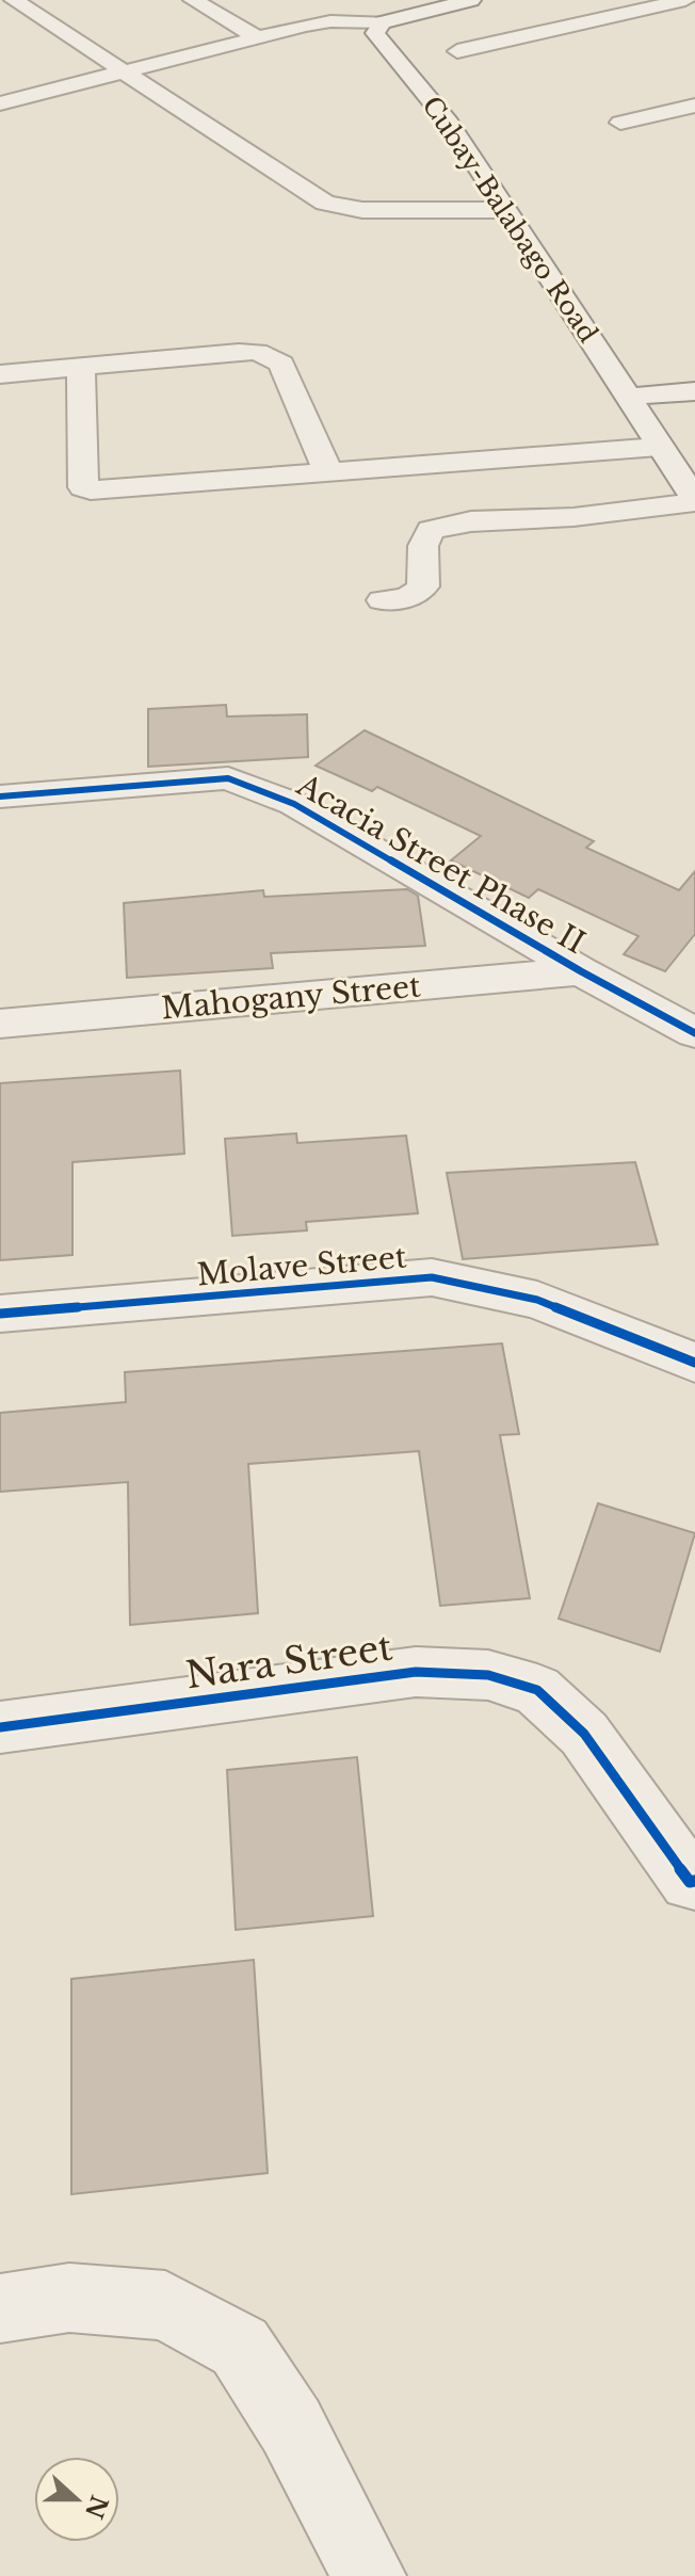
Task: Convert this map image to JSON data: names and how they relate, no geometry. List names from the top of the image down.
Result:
{
  "streets": {
    "street": [
      "Cubay-Balabago Road",
      "Acacia Street Phase II",
      "Mahogany Street",
      "Molave Street",
      "Nara Street"
    ]
  },
  "crossings": [
    ["Acacia Street Phase II", "Mahogany Street"]
  ],
  "north": "right"
}
